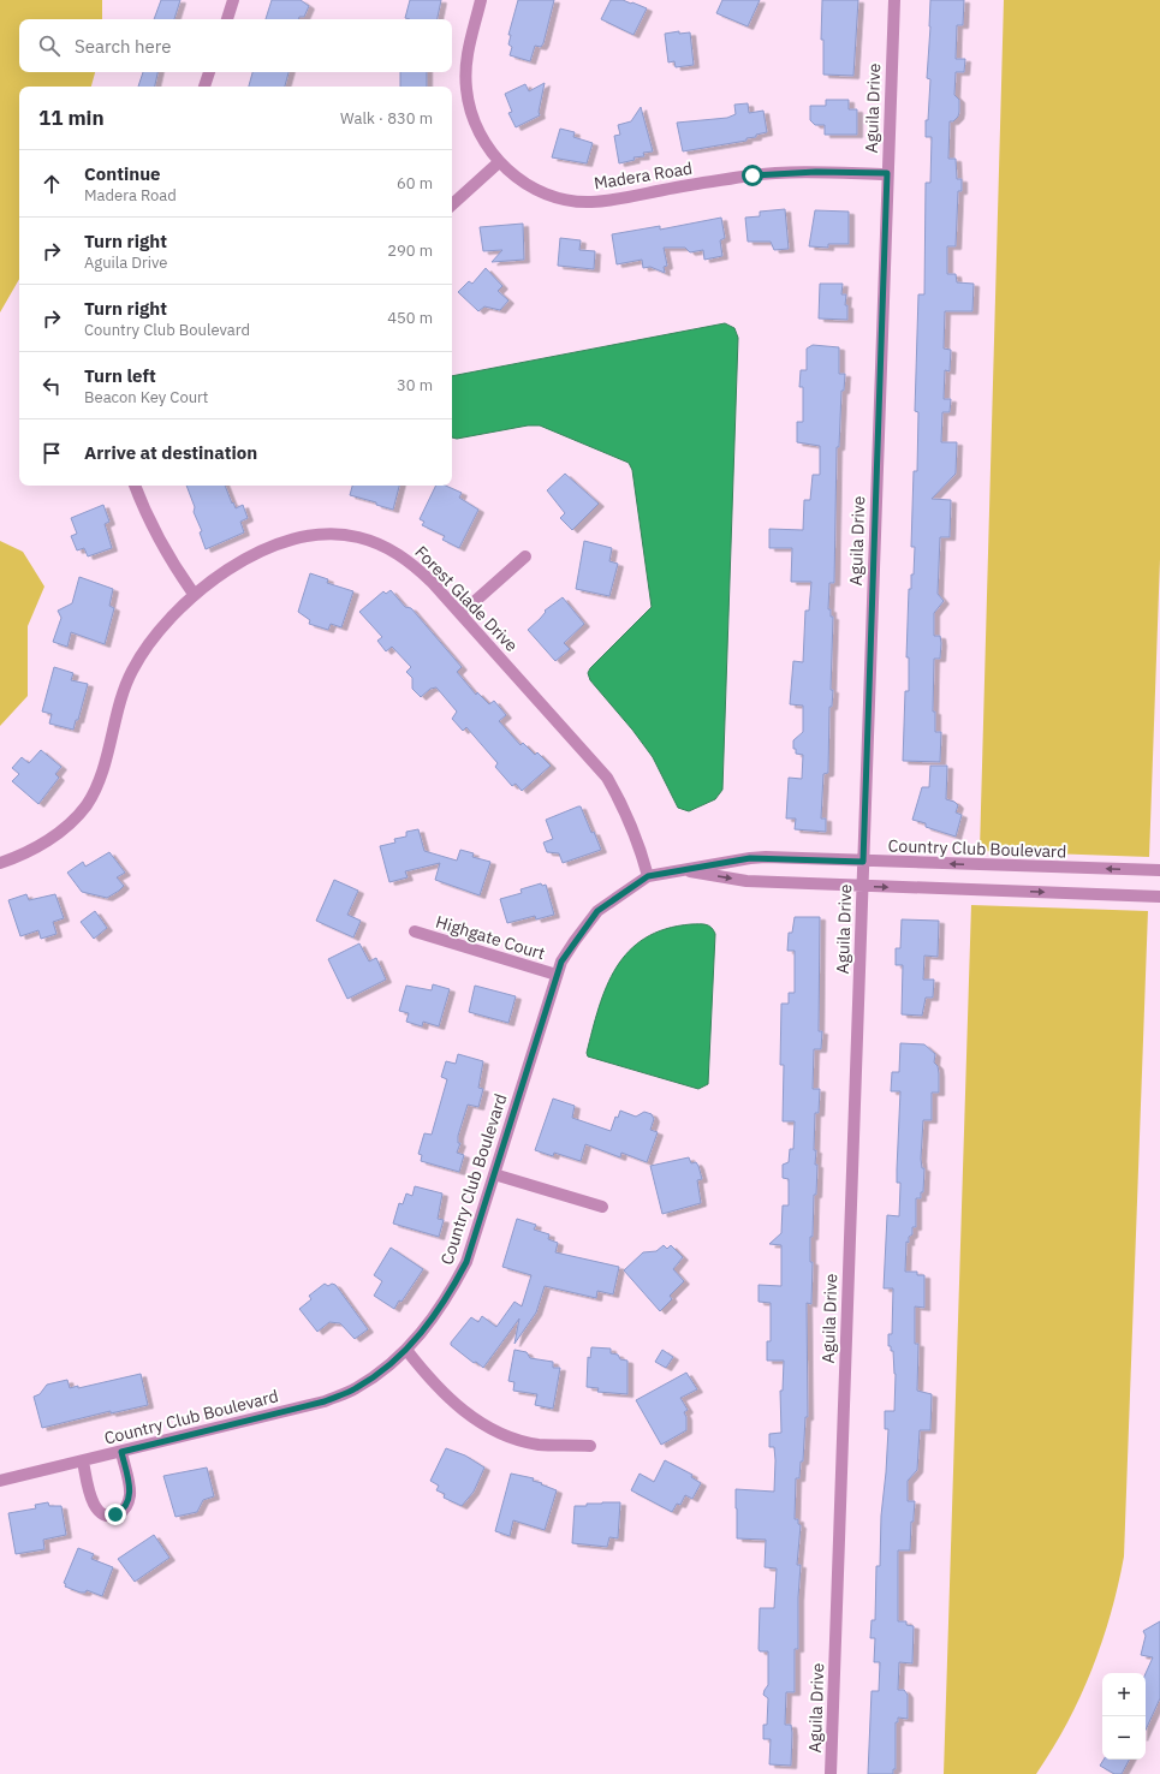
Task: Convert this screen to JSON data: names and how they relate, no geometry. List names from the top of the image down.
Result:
{
  "streets": {
    "street": [
      "Aguila Drive",
      "Madera Road",
      "Forest Glade Drive",
      "Country Club Boulevard",
      "Highgate Court"
    ]
  },
  "crossings": [
    ["Aguila Drive", "Madera Road"],
    ["Aguila Drive", "Country Club Boulevard"],
    ["Forest Glade Drive", "Country Club Boulevard"],
    ["Country Club Boulevard", "Highgate Court"]
  ],
  "page": {
    "search": "Search here",
    "heading": ["11 min", "Walk · 830 m"],
    "list": [
      ["Continue", "Madera Road", "60 m"],
      ["Turn right", "Aguila Drive", "290 m"],
      ["Turn right", "Country Club Boulevard", "450 m"],
      ["Turn left", "Beacon Key Court", "30 m"],
      "Arrive at destination"
    ],
    "map_buttons": ["+", "−"]
  }
}
